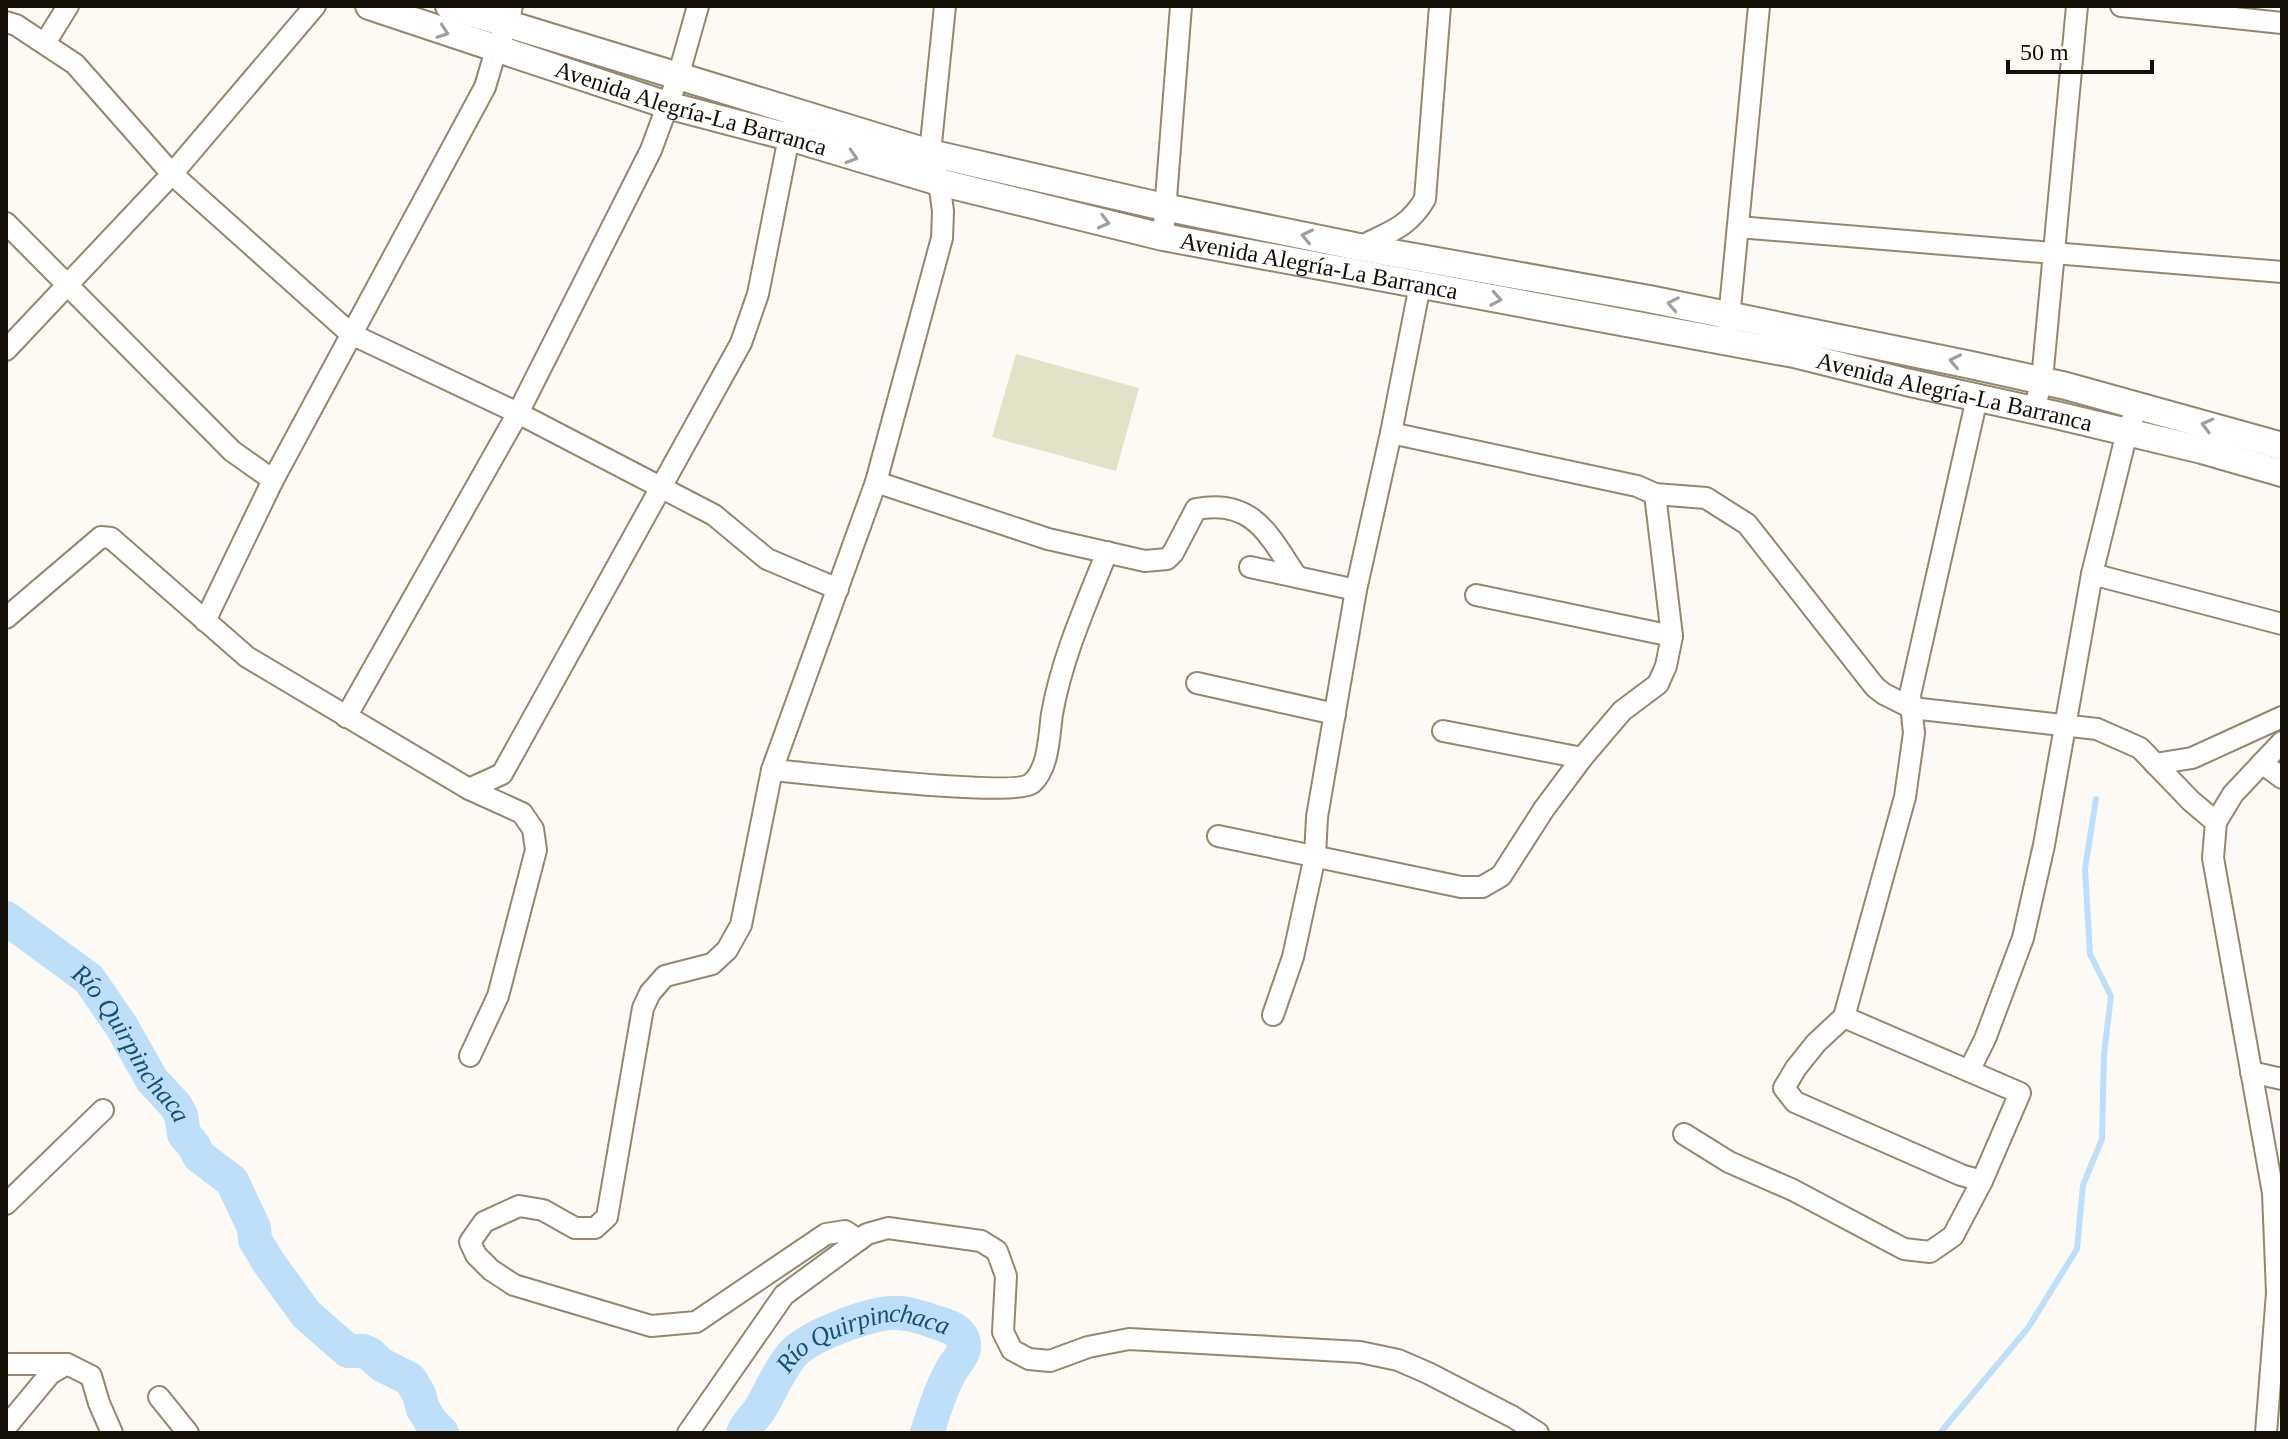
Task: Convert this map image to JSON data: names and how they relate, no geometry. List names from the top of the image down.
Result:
{
  "streets": {
    "main road": ["Avenida Alegría-La Barranca"]
  },
  "water": ["Río Quirpinchaca"],
  "scale_bar": "50 m"
}
